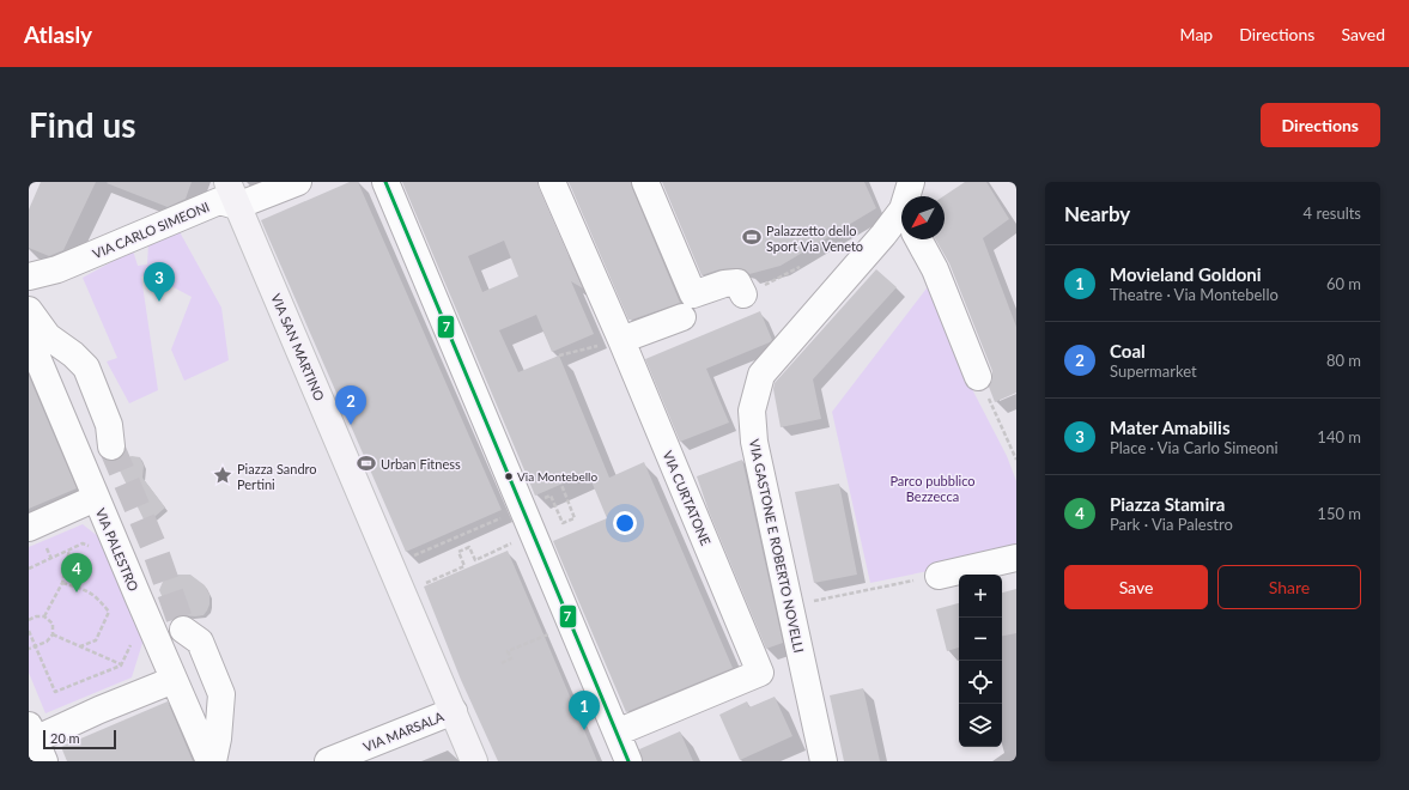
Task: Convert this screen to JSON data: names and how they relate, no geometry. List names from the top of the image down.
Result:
{
  "streets": {
    "main road": ["VIA SAN MARTINO"],
    "street": [
      "VIA CARLO SIMEONI",
      "VIA CURTATONE",
      "VIA GASTONE E ROBERTO NOVELLI",
      "VIA PALESTRO",
      "VIA MARSALA"
    ]
  },
  "crossings": [
    ["VIA CARLO SIMEONI", "VIA SAN MARTINO"],
    ["VIA SAN MARTINO", "VIA MARSALA"]
  ],
  "parks": ["Parco pubblico Bezzecca"],
  "places": {
    "sports": ["Palazzetto dello Sport Via Veneto", "Urban Fitness"],
    "place": ["Piazza Sandro Pertini"],
    "other": ["Via Montebello"]
  },
  "lines": ["transit line 7"],
  "scale_bar": "20 m",
  "north": "bottom left",
  "page": {
    "header": "Atlasly",
    "nav": ["Map", "Directions", "Saved"],
    "buttons": [
      "Directions",
      ["Save", "Share"]
    ],
    "title": "Find us",
    "heading": ["Nearby", "4 results"],
    "list": [
      {
        "mark": "1",
        "name": "Movieland Goldoni",
        "note": "Theatre · Via Montebello",
        "value": "60 m"
      },
      {
        "mark": "2",
        "name": "Coal",
        "note": "Supermarket",
        "value": "80 m"
      },
      {
        "mark": "3",
        "name": "Mater Amabilis",
        "note": "Place · Via Carlo Simeoni",
        "value": "140 m"
      },
      {
        "mark": "4",
        "name": "Piazza Stamira",
        "note": "Park · Via Palestro",
        "value": "150 m"
      }
    ],
    "pins": [
      "3",
      "2",
      "4",
      "1"
    ],
    "map_buttons": ["+", "−"],
    "scale": "20 m"
  }
}
